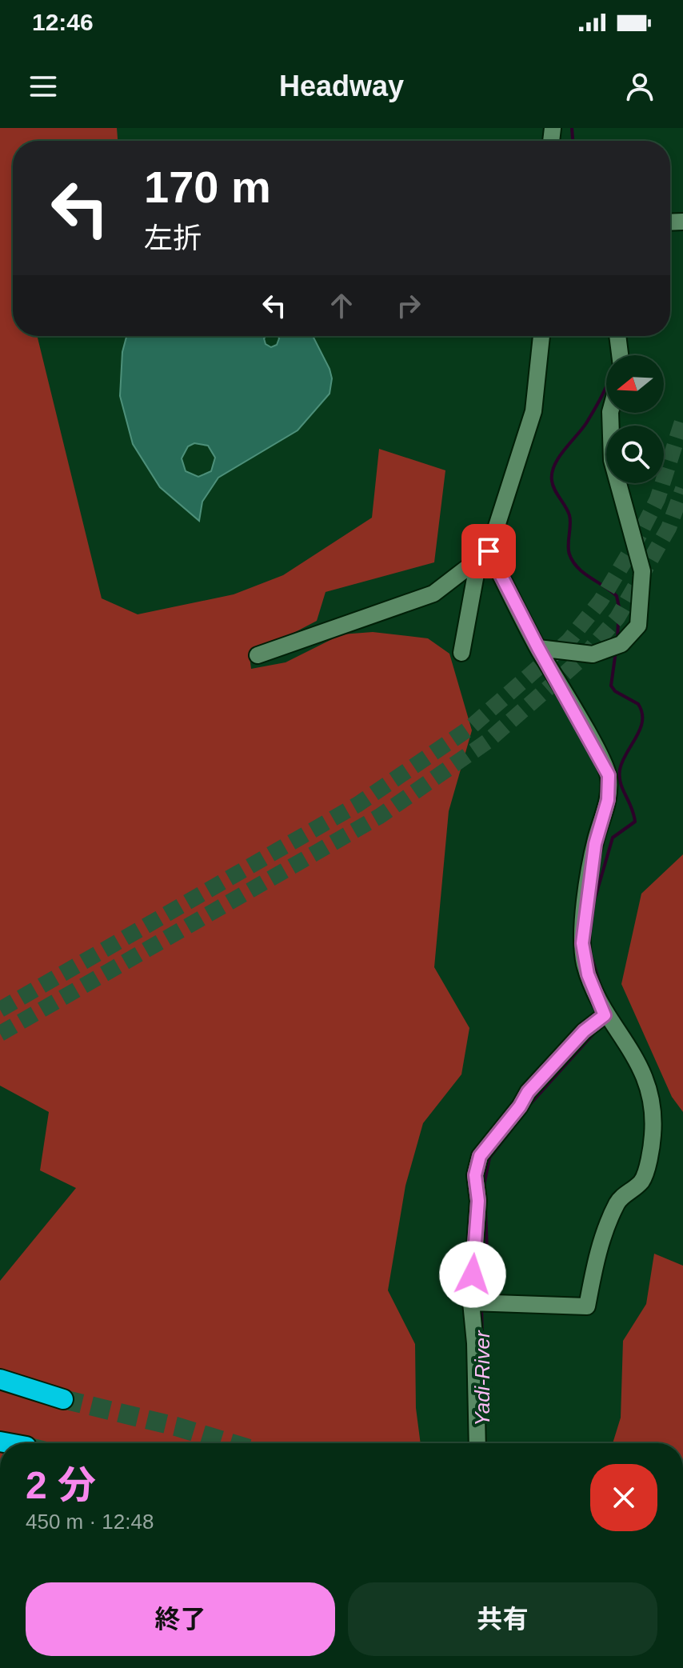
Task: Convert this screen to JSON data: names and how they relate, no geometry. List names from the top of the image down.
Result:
{
  "water": ["Yadi-River"],
  "north": "left",
  "page": {
    "status": "12:46",
    "header": "Headway",
    "turn": ["170 m", "左折"],
    "heading": ["2 分", "450 m · 12:48"],
    "buttons": ["終了", "共有"]
  }
}
